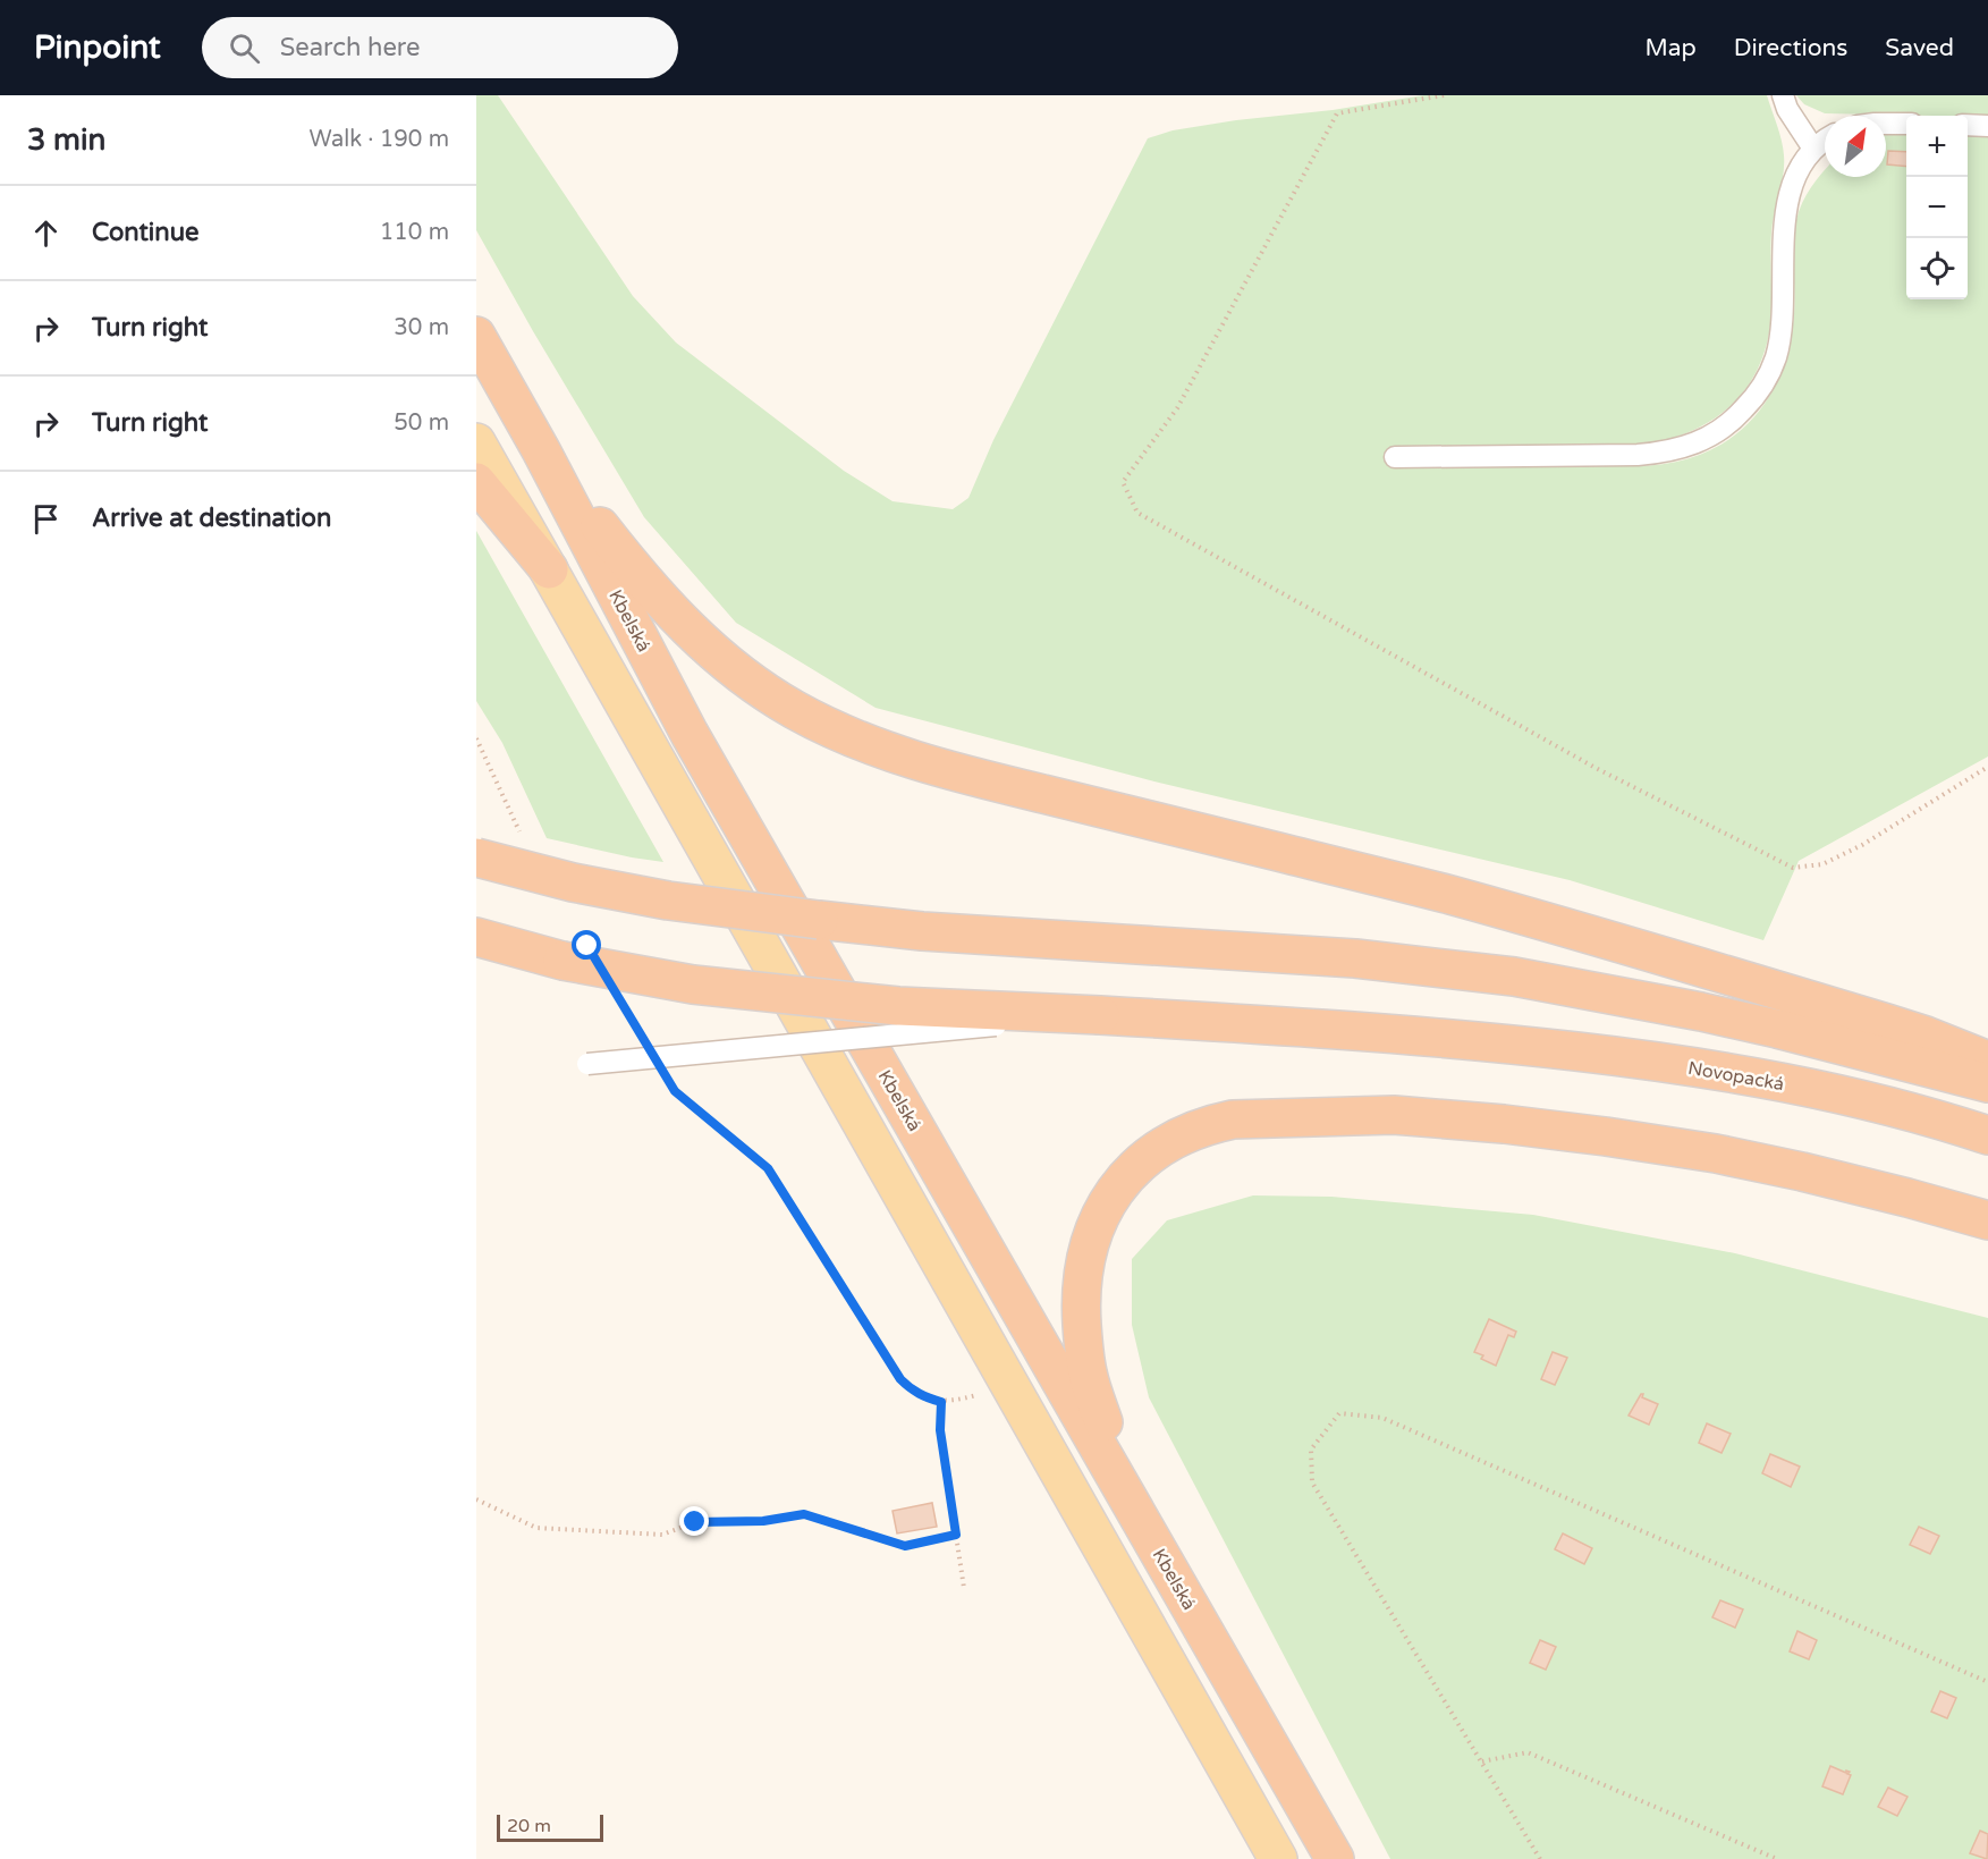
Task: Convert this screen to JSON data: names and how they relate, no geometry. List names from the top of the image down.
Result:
{
  "streets": {
    "highway": ["Kbelská", "Novopacká"]
  },
  "scale_bar": "20 m",
  "north": "top right",
  "page": {
    "header": "Pinpoint",
    "search": "Search here",
    "nav": ["Map", "Directions", "Saved"],
    "heading": ["3 min", "Walk · 190 m"],
    "map_buttons": ["+", "−"],
    "list": [
      ["Continue", "110 m"],
      ["Turn right", "30 m"],
      ["Turn right", "50 m"],
      "Arrive at destination"
    ],
    "scale": "20 m"
  }
}
